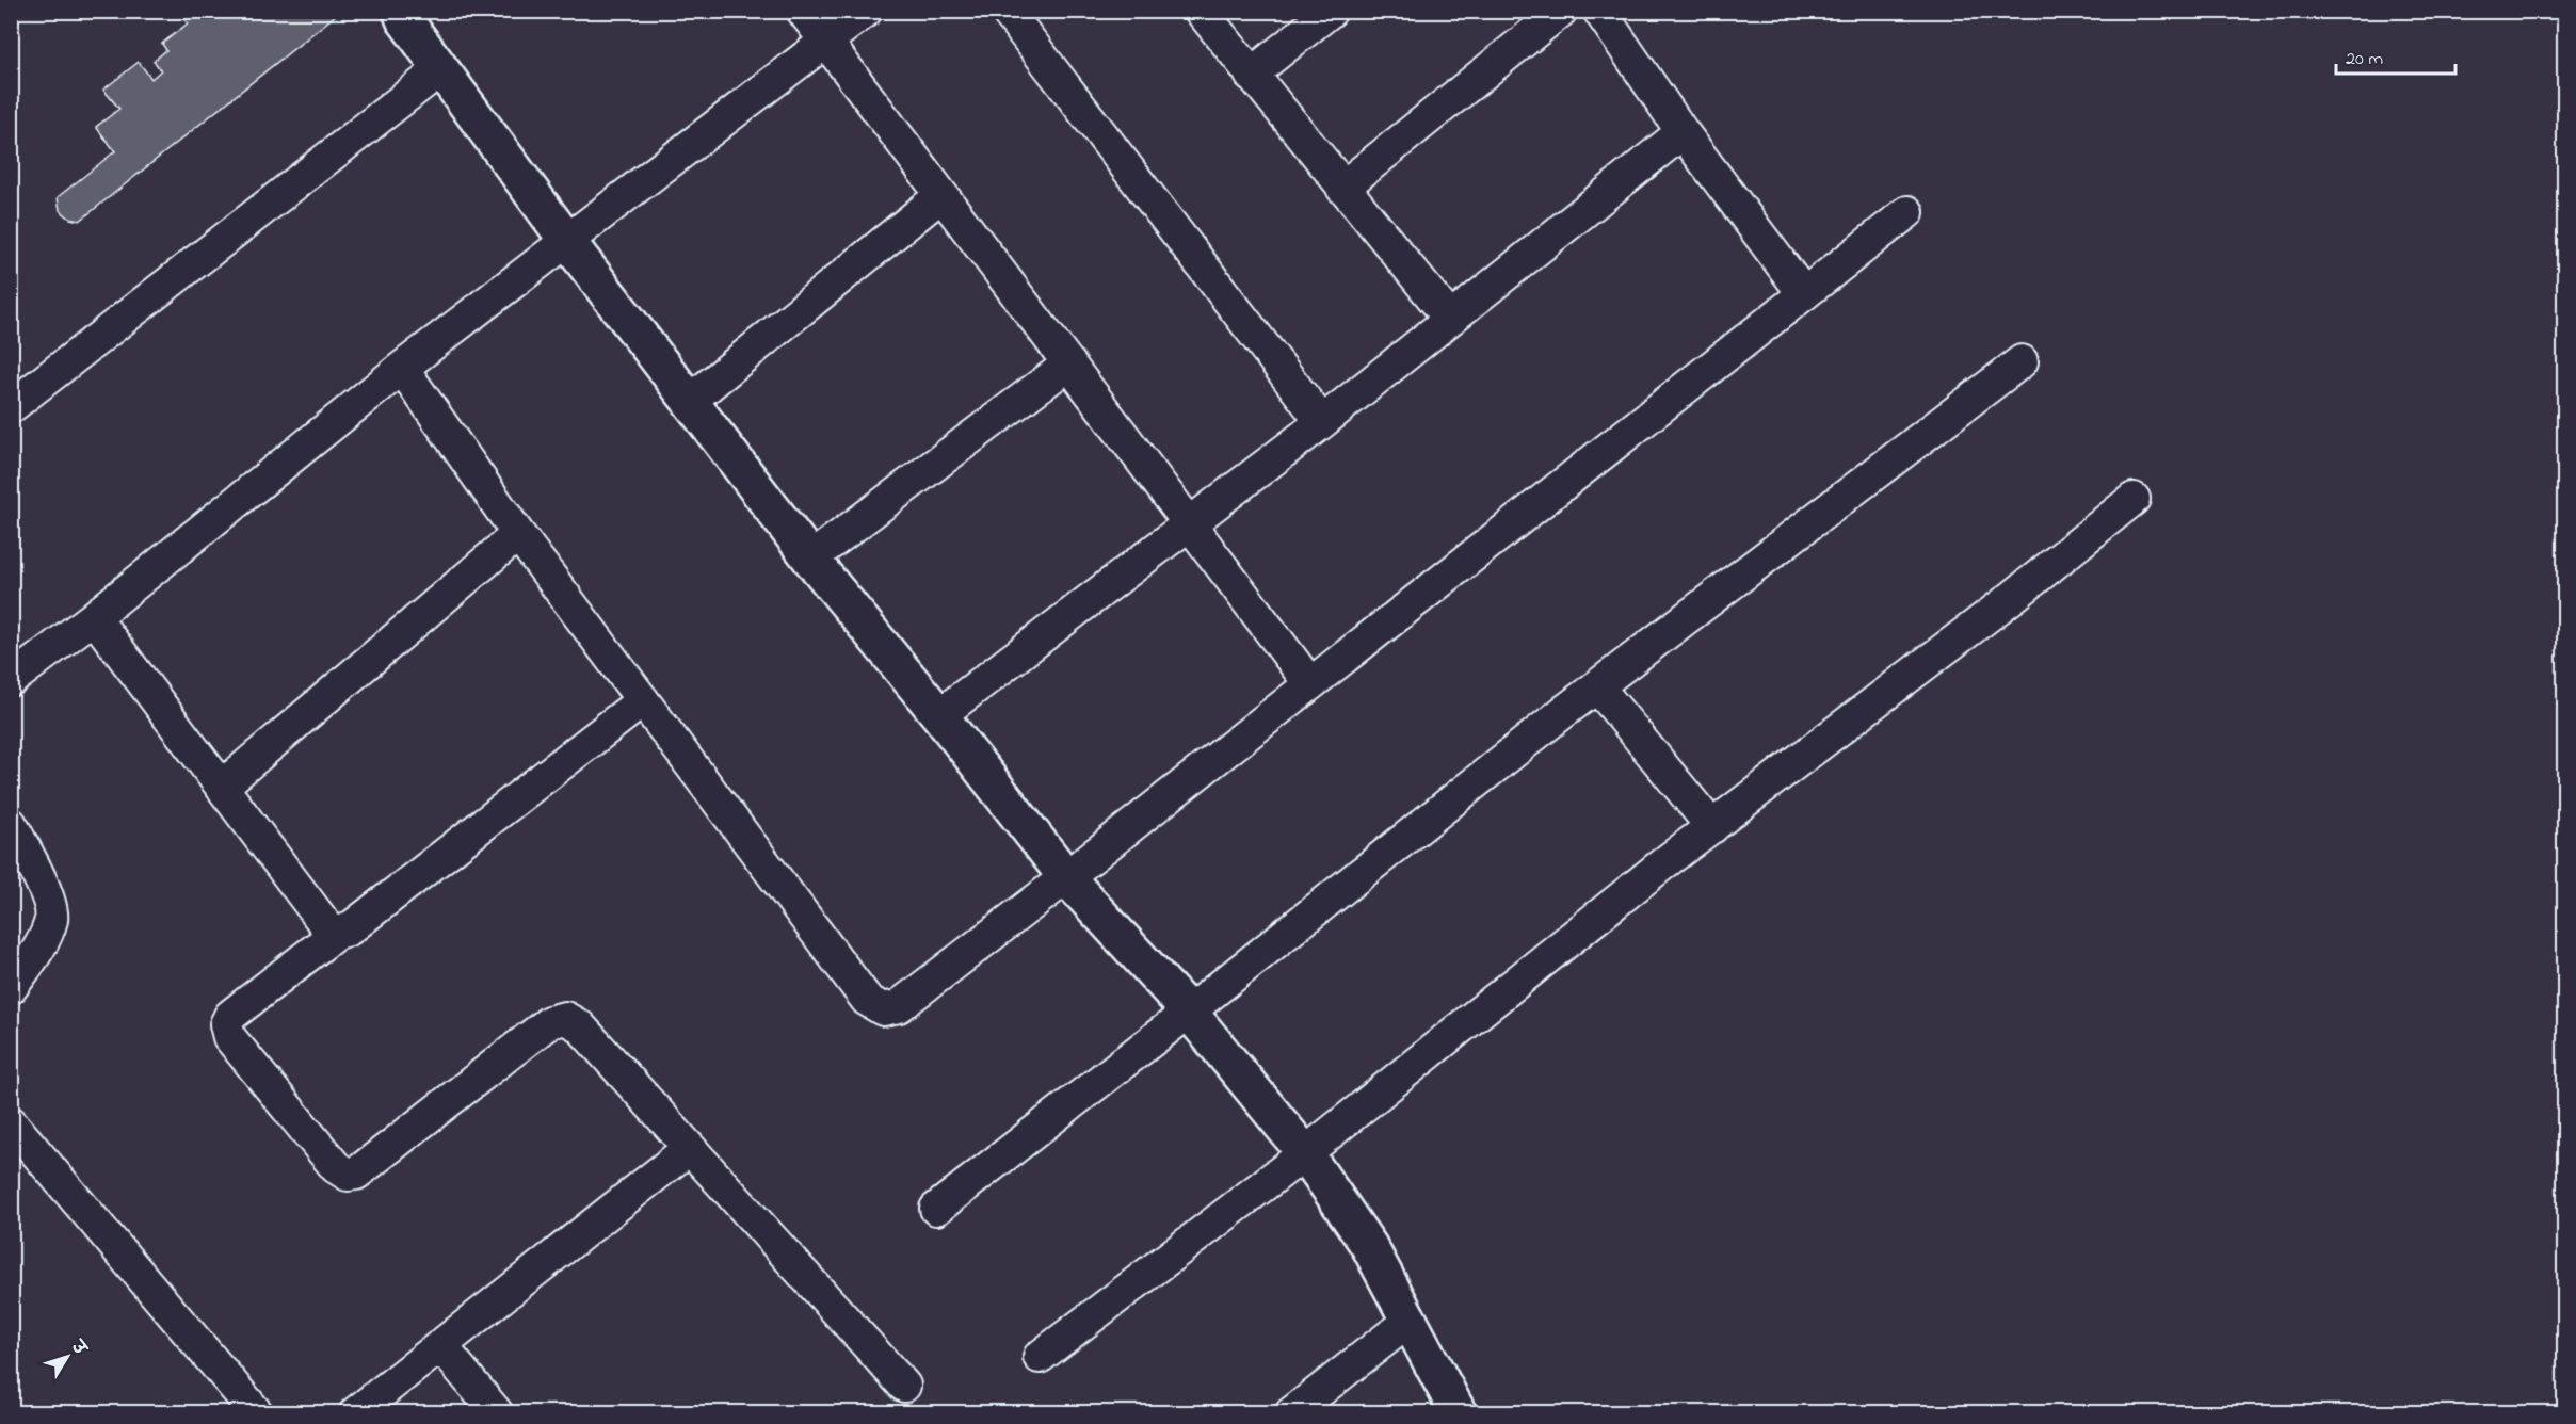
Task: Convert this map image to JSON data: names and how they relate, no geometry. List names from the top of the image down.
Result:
{
  "scale_bar": "20 m",
  "north": "top right"
}
